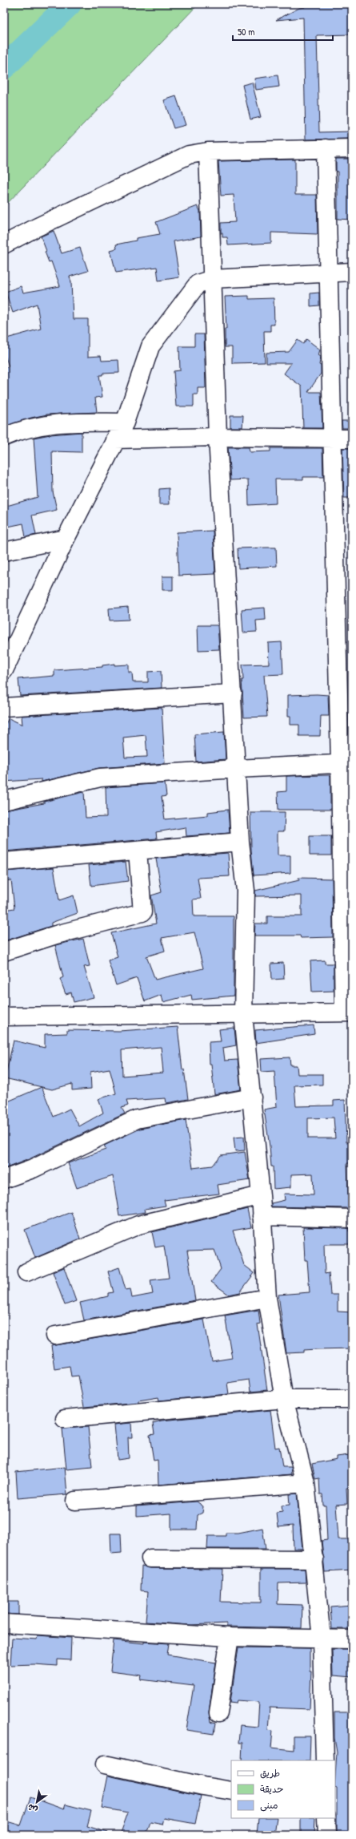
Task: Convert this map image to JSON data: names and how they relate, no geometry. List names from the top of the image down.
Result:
{
  "legend": ["طريق", "حديقة", "مبنى"],
  "scale_bar": "50 m",
  "north": "bottom left"
}
